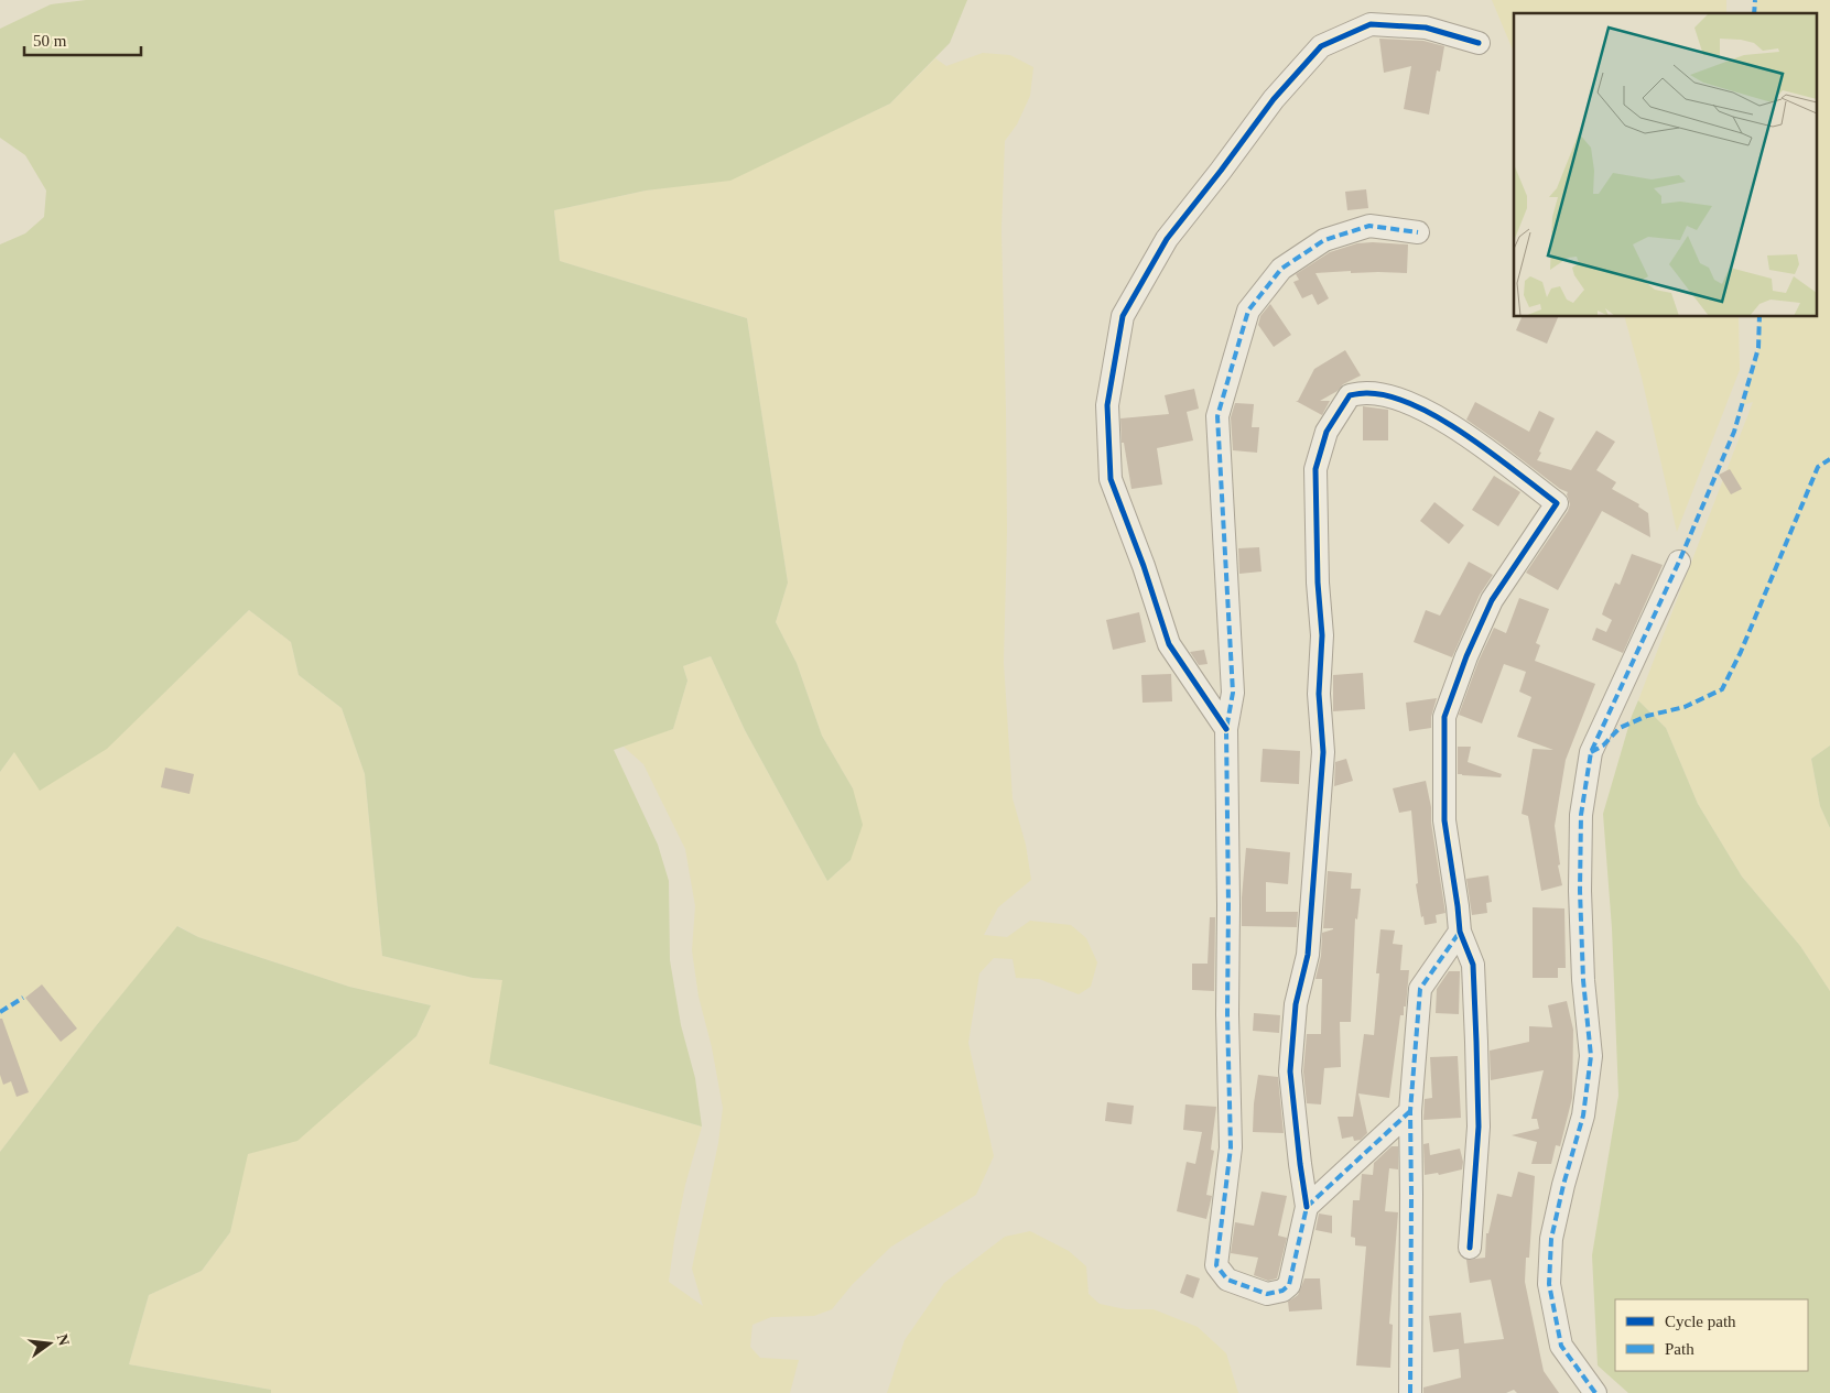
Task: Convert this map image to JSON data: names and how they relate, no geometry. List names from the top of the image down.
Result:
{
  "legend": ["Cycle path", "Path"],
  "scale_bar": "50 m",
  "north": "right"
}
